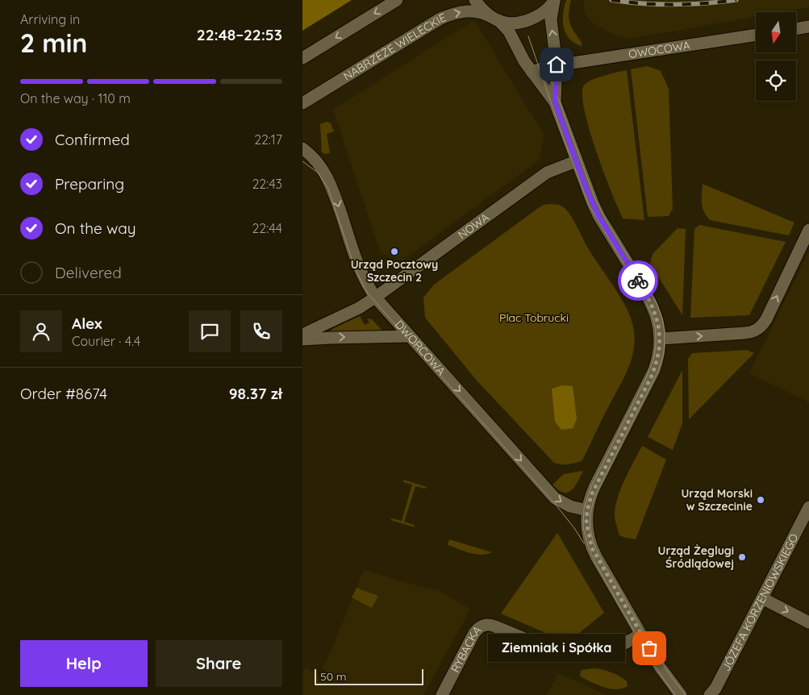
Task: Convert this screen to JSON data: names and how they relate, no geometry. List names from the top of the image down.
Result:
{
  "streets": {
    "street": [
      "NABRZEŻE WIELECKIE",
      "OWOCOWA",
      "NOWA",
      "DWORCOWA",
      "JÓZEFA KORZENIOWSKIEGO",
      "RYBACKA"
    ]
  },
  "crossings": [
    ["NOWA", "DWORCOWA"]
  ],
  "one_way": ["DWORCOWA"],
  "parks": ["Plac Tobrucki"],
  "places": [
    "Urząd Pocztowy Szczecin 2",
    "Urząd Morski w Szczecinie",
    "Urząd Żeglugi Śródlądowej",
    "Ziemniak i Spółka"
  ],
  "scale_bar": "50 m",
  "north": "bottom",
  "page": {
    "heading": ["2 min", "Arriving in", "22:48–22:53"],
    "panel": [
      "Alex",
      "Courier · 4.4",
      "Order #8674",
      "98.37 zł"
    ],
    "bar": "On the way · 110 m",
    "list": [
      ["Confirmed", "22:17"],
      ["Preparing", "22:43"],
      ["On the way", "22:44"],
      "Delivered"
    ],
    "buttons": ["Help", "Share"],
    "bubble": "Ziemniak i Spółka",
    "scale": "50 m"
  }
}
